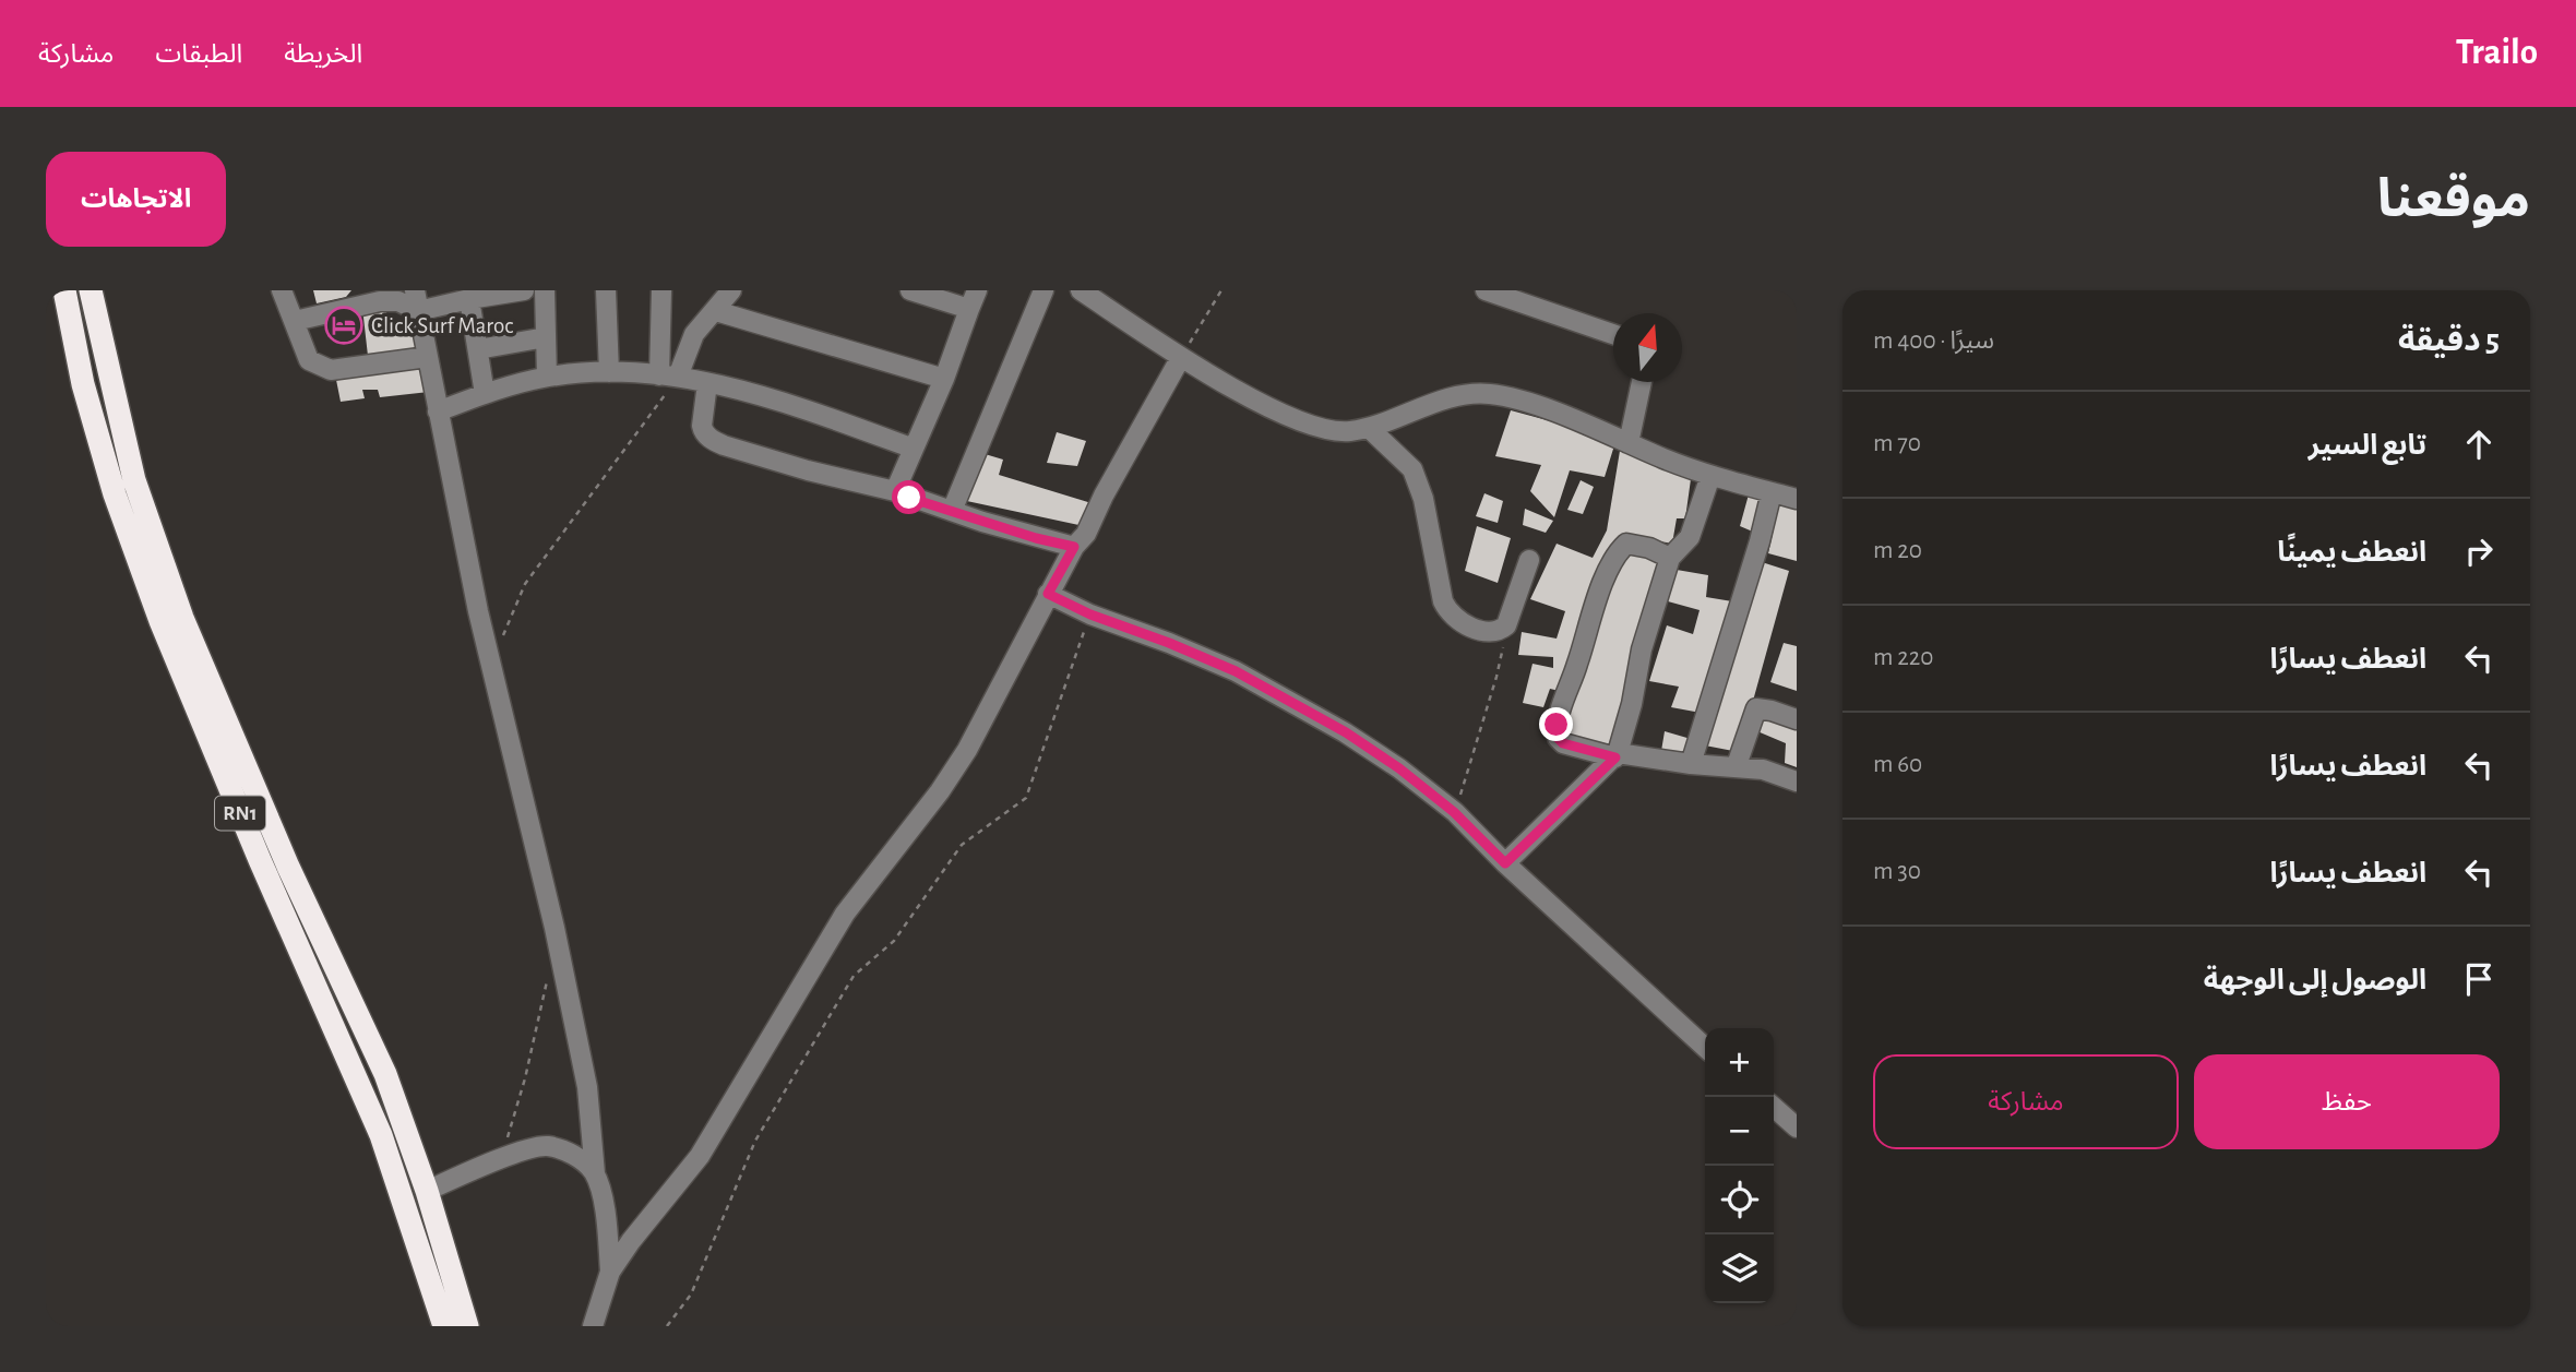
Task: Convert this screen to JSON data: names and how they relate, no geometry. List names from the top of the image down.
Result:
{
  "streets": {
    "highway": ["RN1"]
  },
  "places": {
    "hotel": ["Click Surf Maroc"]
  },
  "north": "top",
  "page": {
    "header": "Trailo",
    "nav": ["الخريطة", "الطبقات", "مشاركة"],
    "title": "موقعنا",
    "buttons": [
      "الاتجاهات",
      ["حفظ", "مشاركة"]
    ],
    "heading": ["5 دقيقة", "سيرًا · 400 m"],
    "list": [
      ["تابع السير", "70 m"],
      ["انعطف يمينًا", "20 m"],
      ["انعطف يسارًا", "220 m"],
      ["انعطف يسارًا", "60 m"],
      ["انعطف يسارًا", "30 m"],
      "الوصول إلى الوجهة"
    ],
    "map_buttons": ["+", "−"]
  }
}
